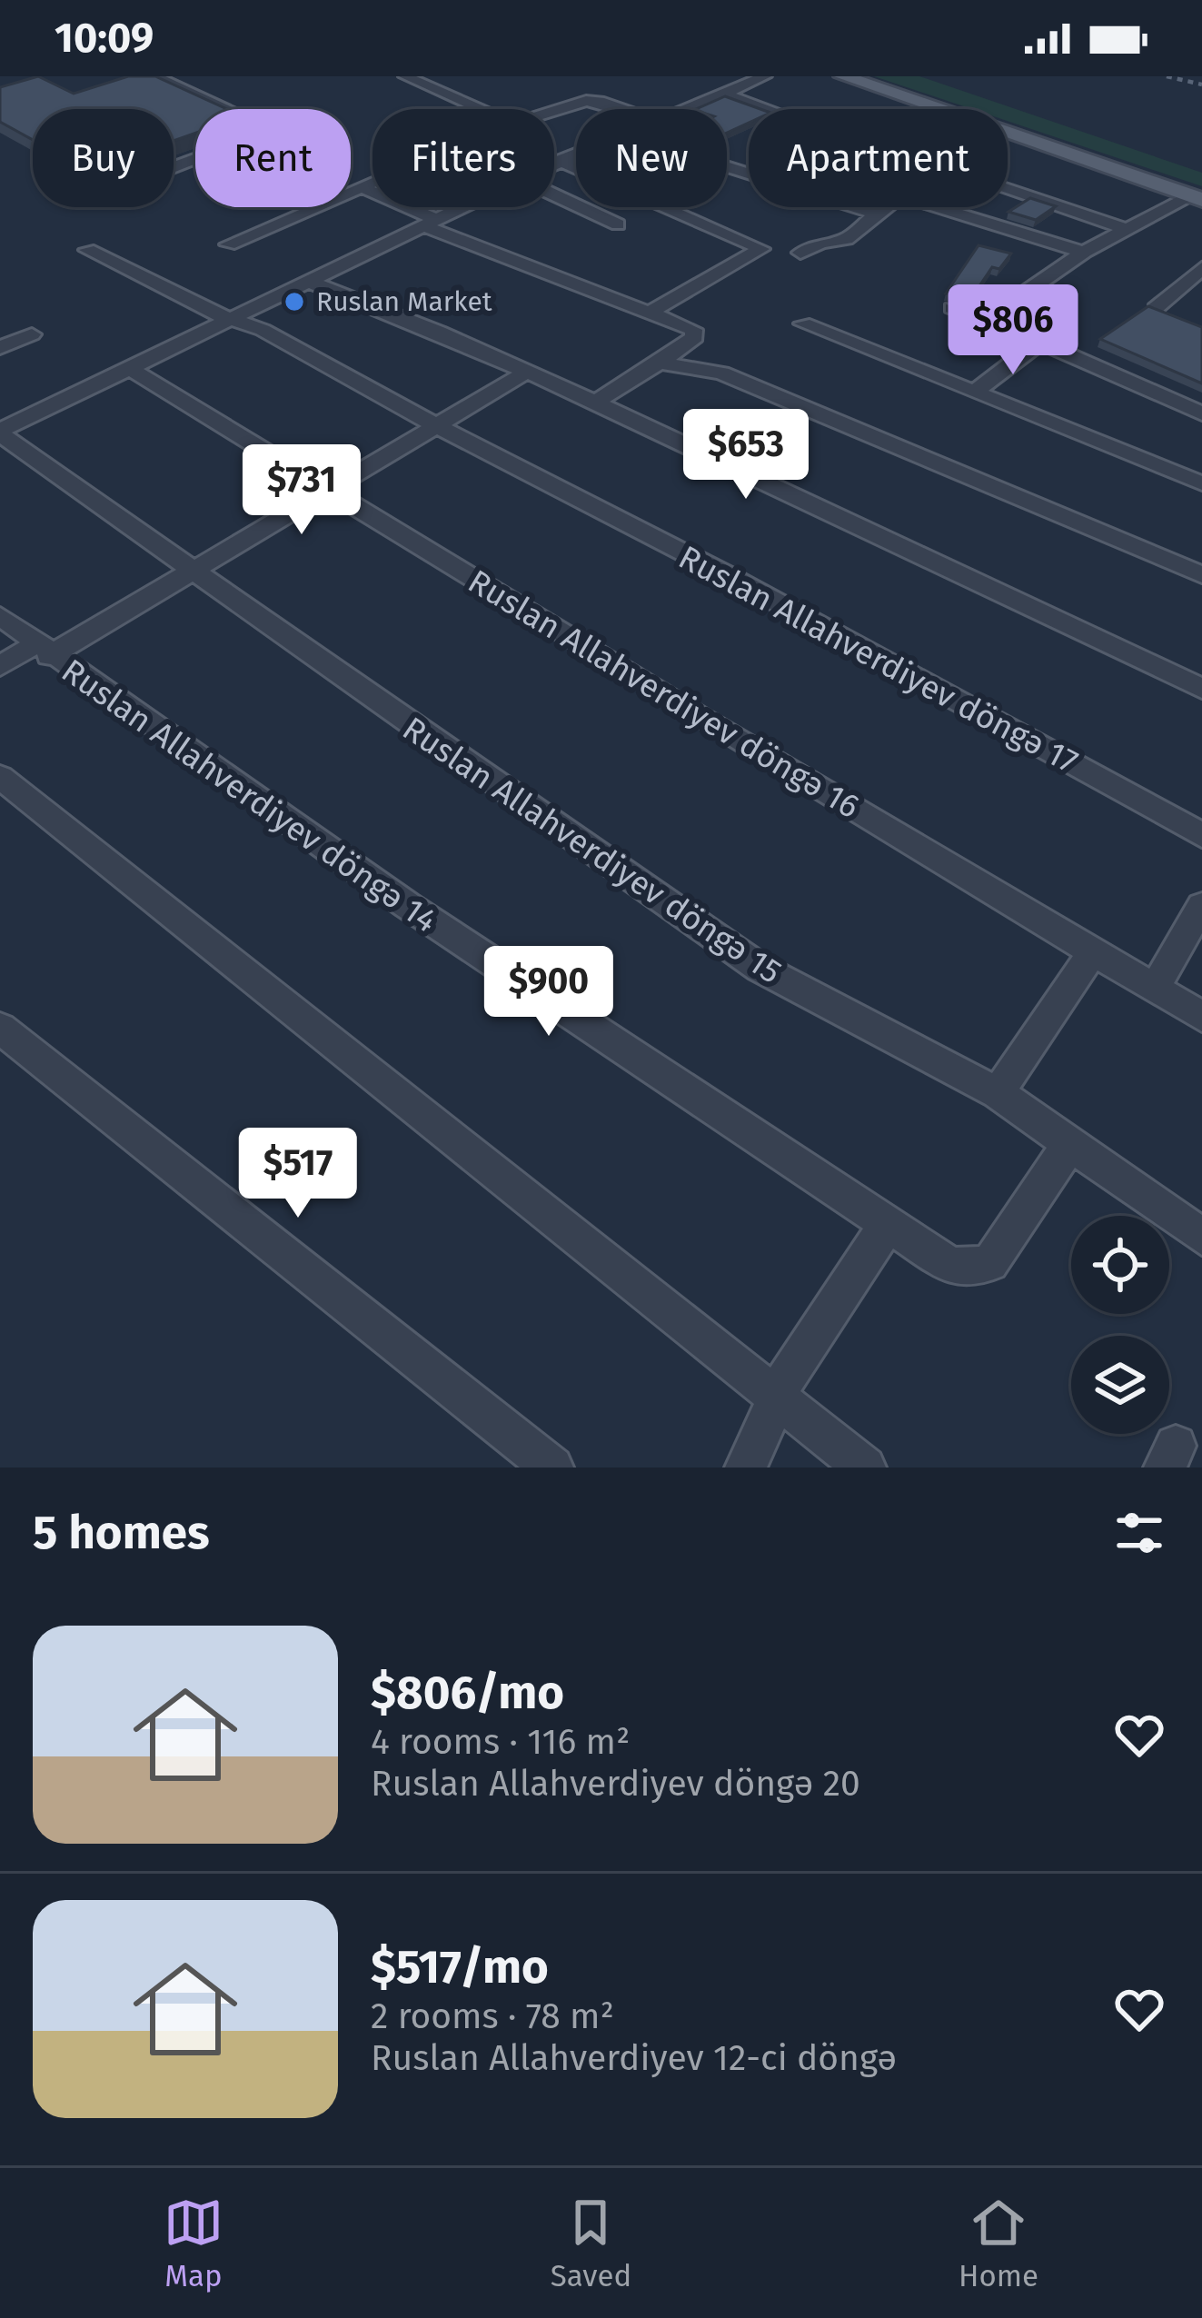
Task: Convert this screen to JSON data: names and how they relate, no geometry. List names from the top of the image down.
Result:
{
  "streets": {
    "street": [
      "Ruslan Allahverdiyev döngə 17",
      "Ruslan Allahverdiyev döngə 16",
      "Ruslan Allahverdiyev döngə 14",
      "Ruslan Allahverdiyev döngə 15"
    ]
  },
  "crossings": [
    ["Ruslan Allahverdiyev döngə 14", "Ruslan Allahverdiyev döngə 15"]
  ],
  "places": ["Ruslan Market"],
  "page": {
    "status": "10:09",
    "chip": [
      "Buy",
      "Rent",
      "Filters",
      "New",
      "Apartment"
    ],
    "price": [
      "$806",
      "$653",
      "$731",
      "$900",
      "$517"
    ],
    "heading": "5 homes",
    "list": [
      {
        "name": "$806/mo",
        "note": "4 rooms · 116 m² · Ruslan Allahverdiyev döngə 20"
      },
      {
        "name": "$517/mo",
        "note": "2 rooms · 78 m² · Ruslan Allahverdiyev 12-ci döngə"
      }
    ],
    "tabs": ["Map", "Saved", "Home"]
  }
}
